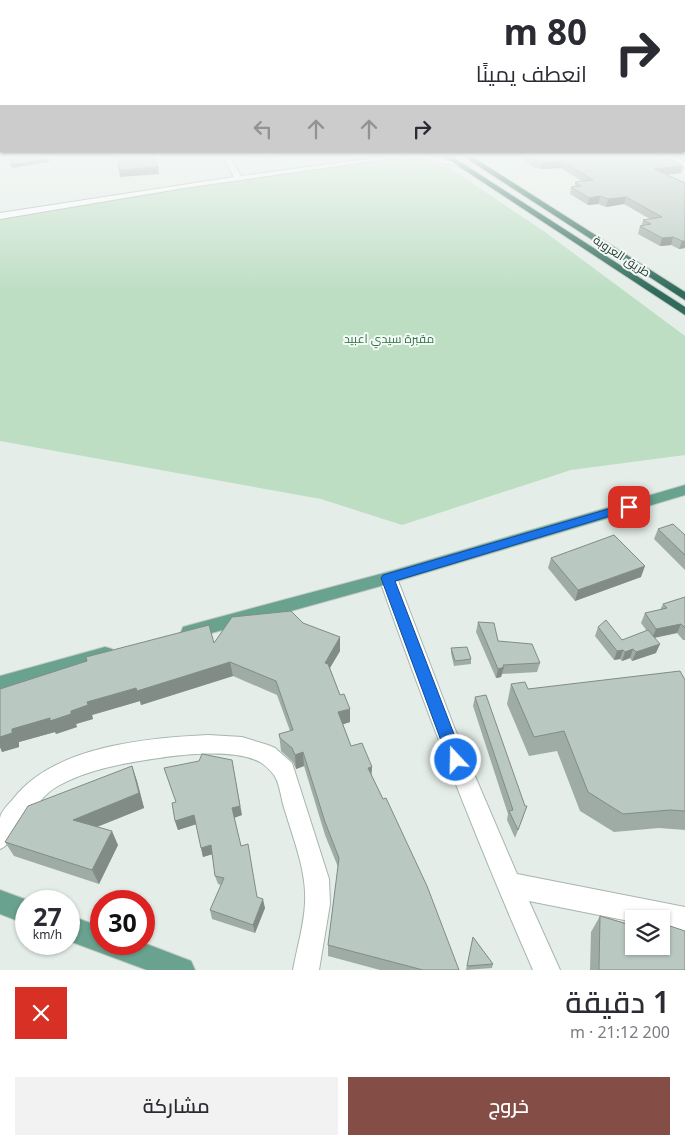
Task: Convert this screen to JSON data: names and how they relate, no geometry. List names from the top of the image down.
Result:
{
  "streets": {
    "highway": ["طريق العروبة"]
  },
  "parks": ["مقبرة سيدي اعبيد"],
  "page": {
    "turn": ["80 m", "انعطف يمينًا"],
    "speed": "27 km/h",
    "limit": "30",
    "heading": ["1 دقيقة", "200 m · 21:12"],
    "buttons": ["خروج", "مشاركة"]
  }
}
